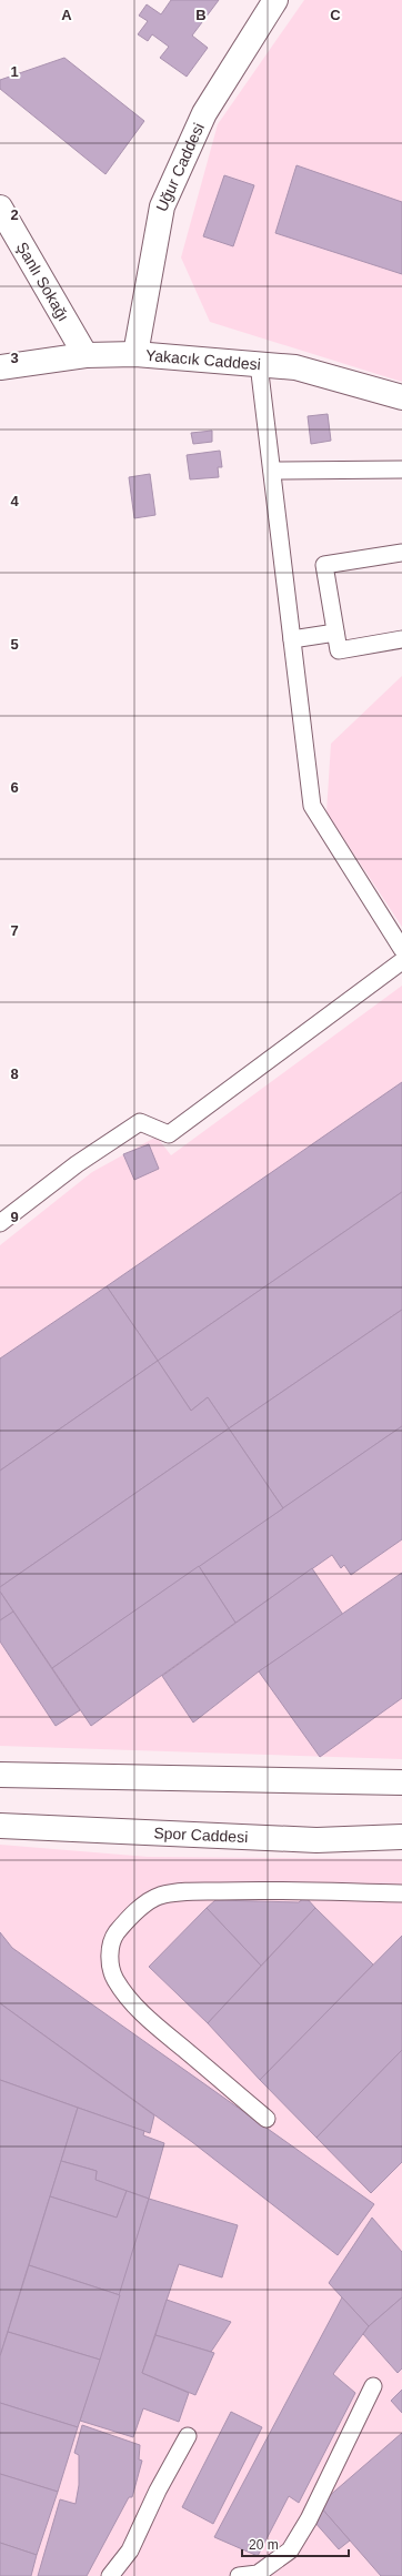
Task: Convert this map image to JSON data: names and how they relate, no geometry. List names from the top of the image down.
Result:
{
  "streets": {
    "street": [
      "Uğur Caddesi",
      "Şanlı Sokağı",
      "Yakacık Caddesi",
      "Spor Caddesi"
    ]
  },
  "crossings": [
    ["Uğur Caddesi", "Yakacık Caddesi"],
    ["Şanlı Sokağı", "Yakacık Caddesi"]
  ],
  "scale_bar": "20 m",
  "grid": {
    "columns": ["A", "B", "C"],
    "rows": [
      "1",
      "2",
      "3",
      "4",
      "5",
      "6",
      "7",
      "8",
      "9"
    ]
  }
}
